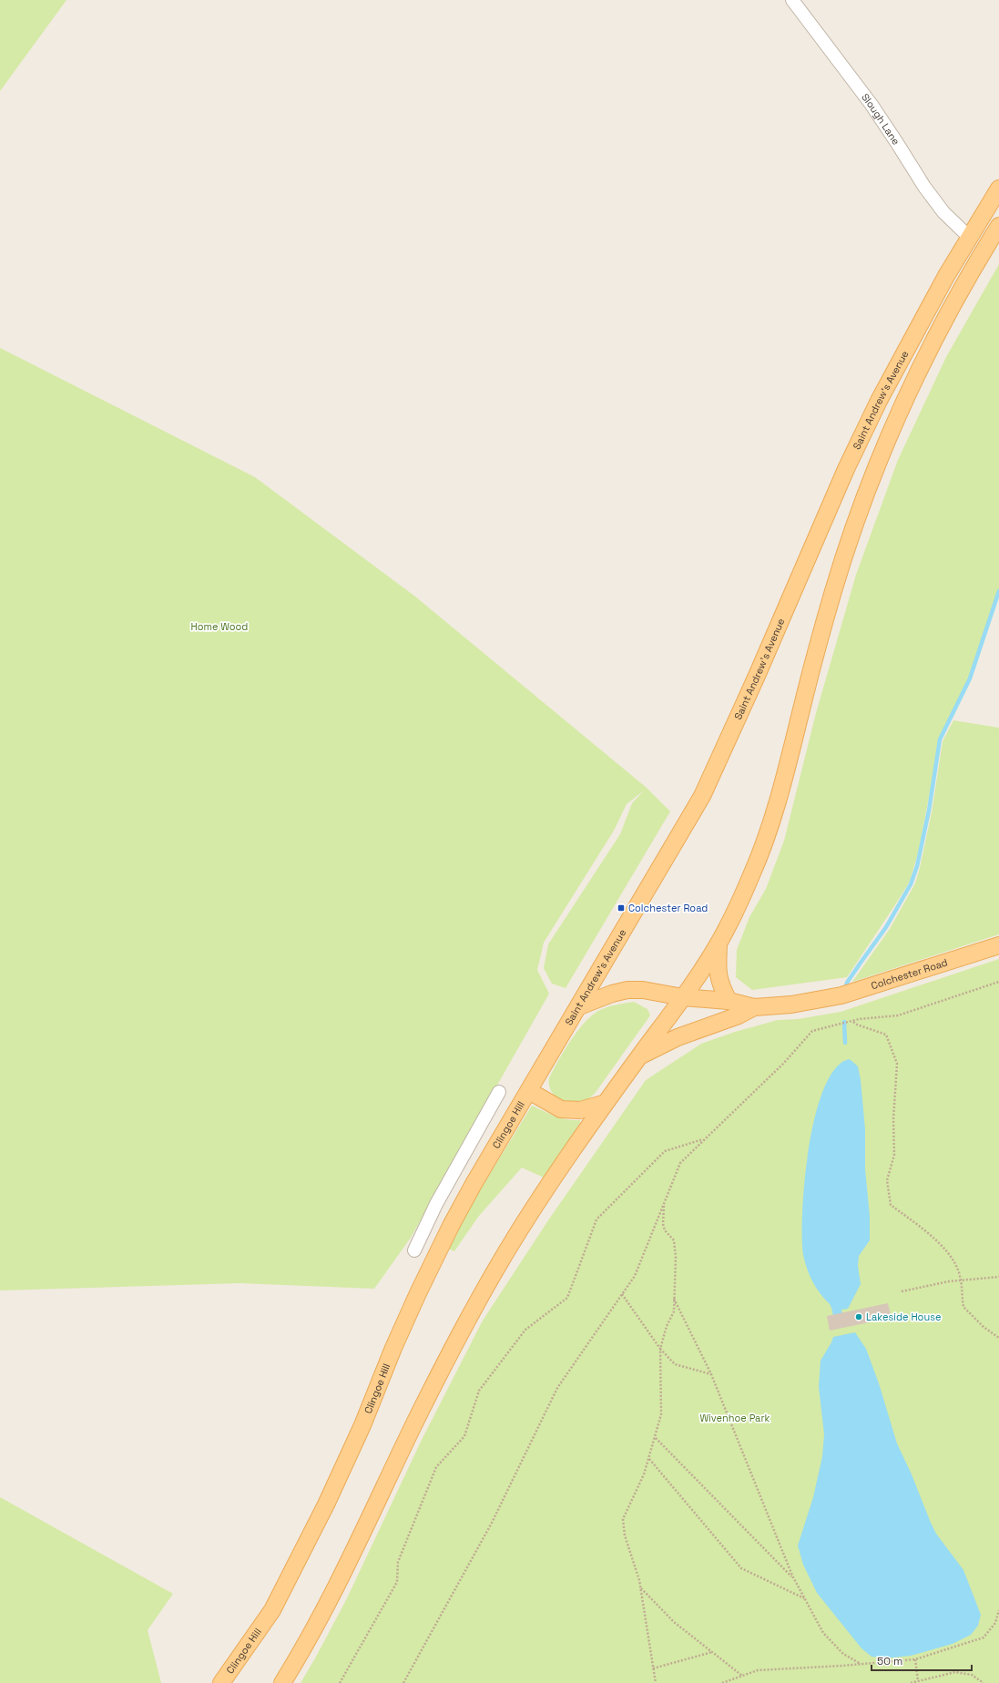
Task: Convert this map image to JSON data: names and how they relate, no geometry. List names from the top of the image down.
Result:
{
  "streets": {
    "main road": ["Saint Andrew's Avenue", "Colchester Road", "Clingoe Hill"],
    "street": ["Slough Lane"]
  },
  "crossings": [
    ["Slough Lane", "Saint Andrew's Avenue"],
    ["Saint Andrew's Avenue", "Colchester Road"],
    ["Saint Andrew's Avenue", "Clingoe Hill"]
  ],
  "parks": ["Home Wood", "Wivenhoe Park"],
  "places": {
    "transit": ["Colchester Road"],
    "other": ["Lakeside House"]
  },
  "scale_bar": "50 m"
}
